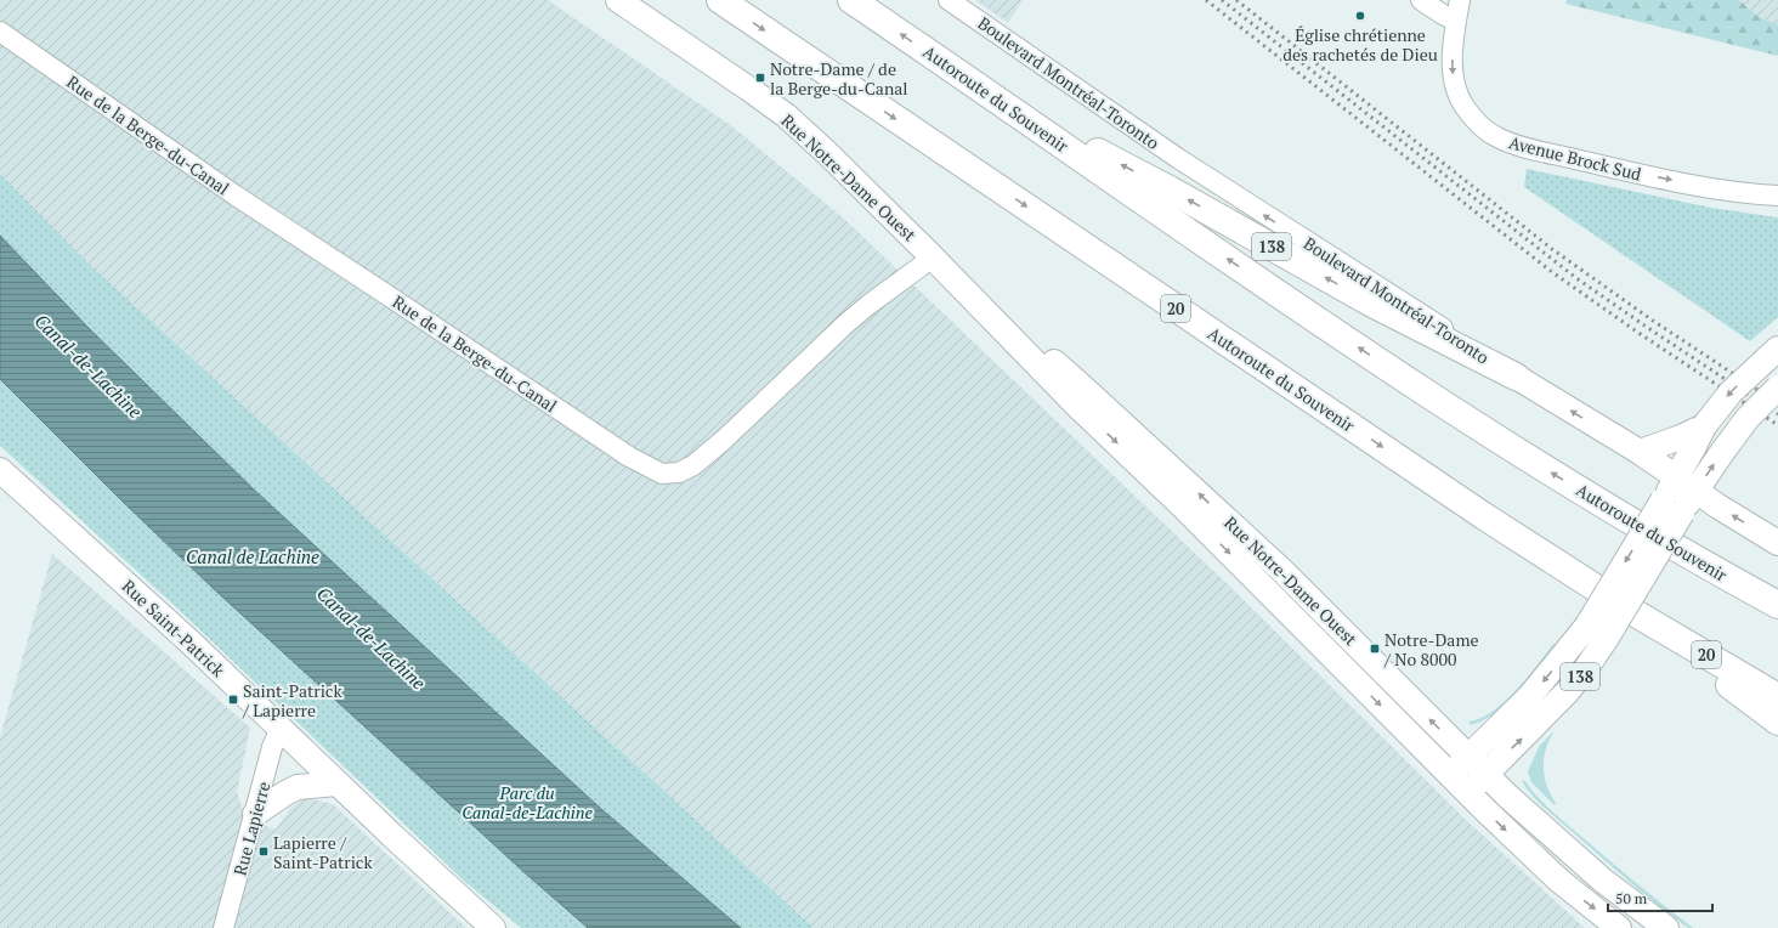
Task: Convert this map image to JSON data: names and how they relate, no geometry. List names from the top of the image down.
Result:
{
  "streets": {
    "highway": ["Autoroute du Souvenir", "138", "20"],
    "main road": ["Boulevard Montréal-Toronto", "Rue Notre-Dame Ouest", "Rue Saint-Patrick"],
    "street": ["Rue de la Berge-du-Canal", "Avenue Brock Sud", "Rue Lapierre"]
  },
  "crossings": [
    ["Boulevard Montréal-Toronto", "138"],
    ["Autoroute du Souvenir", "138"],
    ["Rue de la Berge-du-Canal", "Rue Notre-Dame Ouest"],
    ["Rue Notre-Dame Ouest", "138"],
    ["Rue Saint-Patrick", "Rue Lapierre"]
  ],
  "one_way": ["Boulevard Montréal-Toronto", "Avenue Brock Sud"],
  "water": ["Canal-de-Lachine", "Canal de Lachine"],
  "parks": ["Parc du Canal-de-Lachine"],
  "places": {
    "other": ["Église chrétienne des rachetés de Dieu"],
    "transit": [
      "Notre-Dame / de la Berge-du-Canal",
      "Notre-Dame / No 8000",
      "Saint-Patrick / Lapierre",
      "Lapierre / Saint-Patrick"
    ]
  },
  "scale_bar": "50 m"
}
